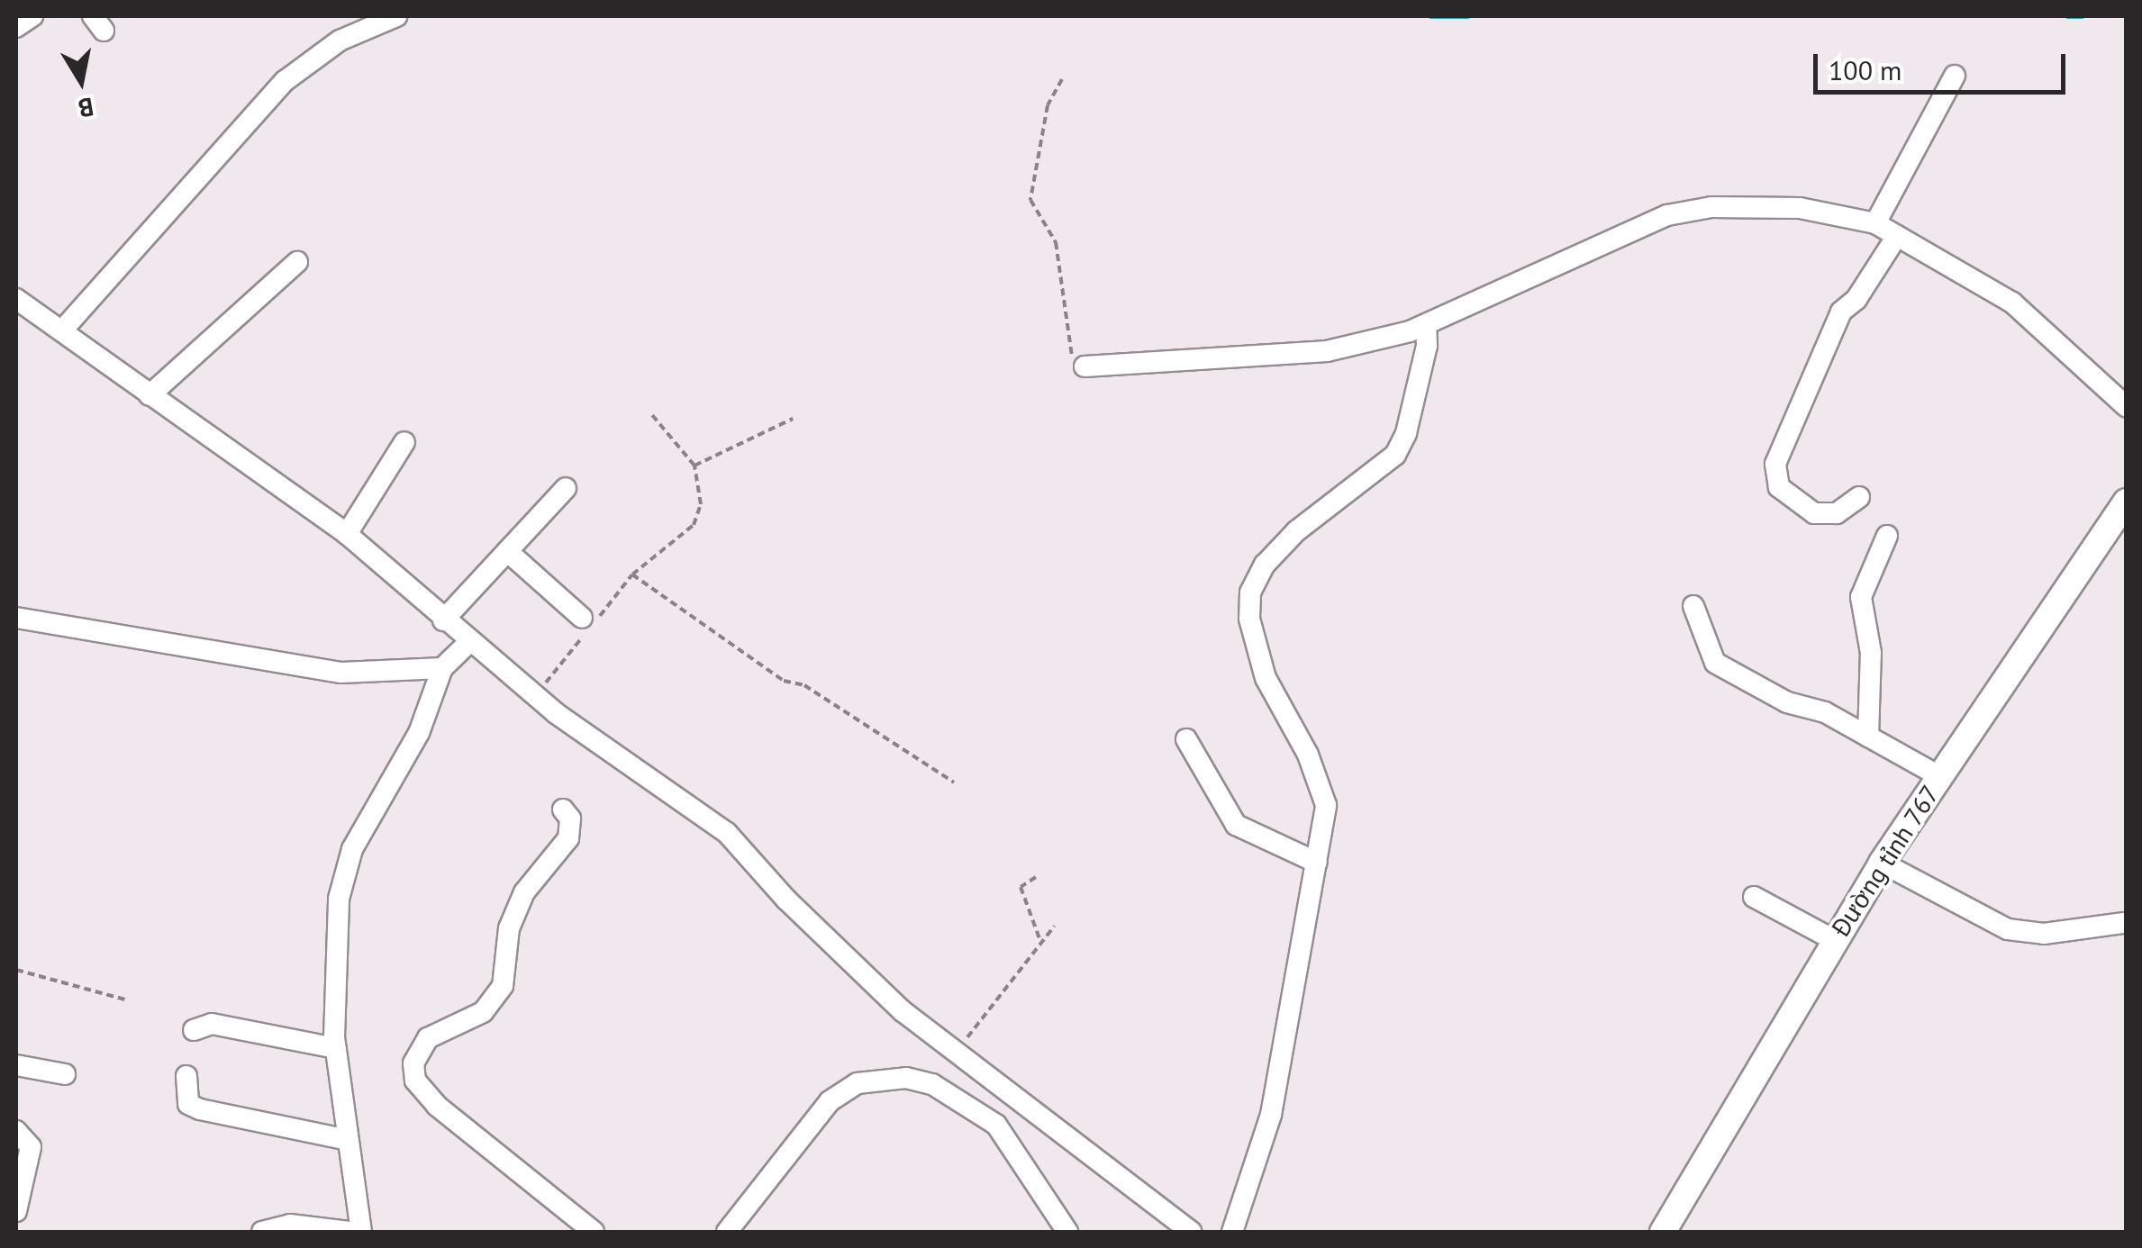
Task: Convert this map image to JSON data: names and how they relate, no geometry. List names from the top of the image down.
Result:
{
  "streets": {
    "main road": ["Đường tỉnh 767"]
  },
  "scale_bar": "100 m",
  "north": "bottom"
}
